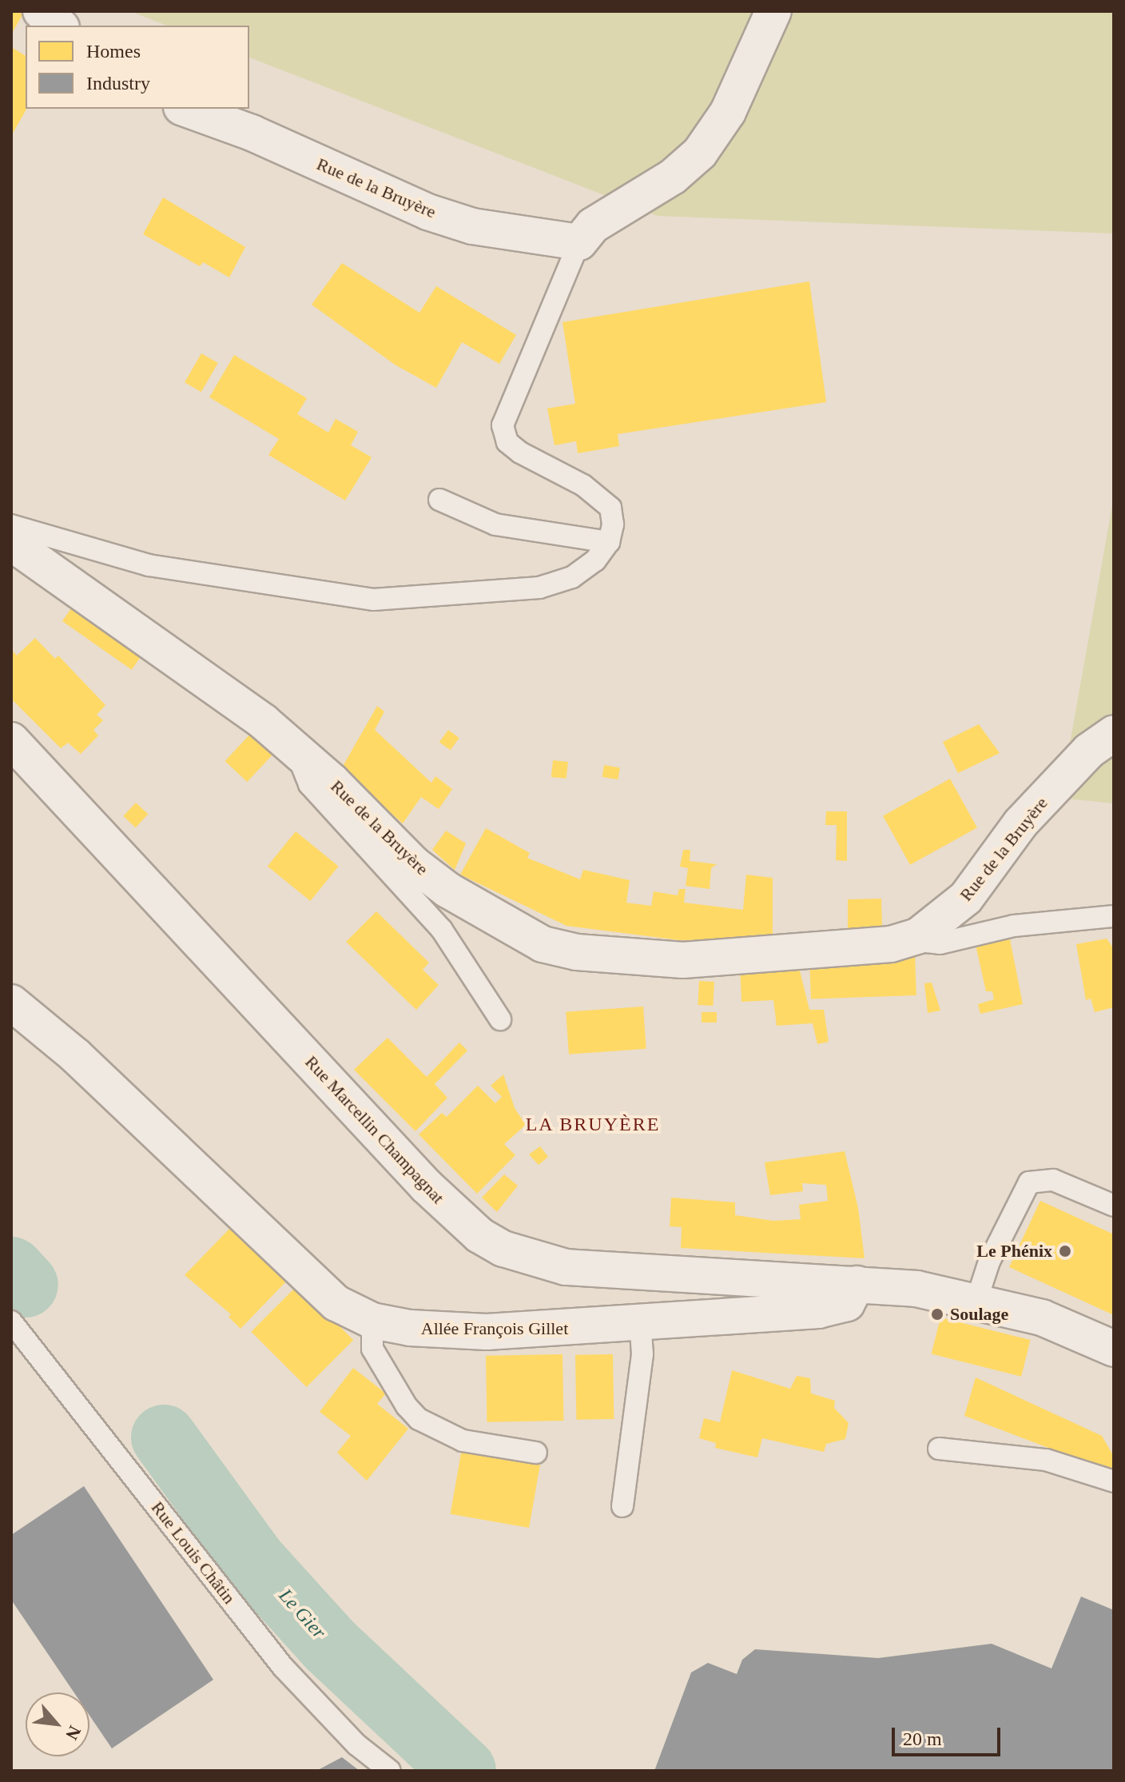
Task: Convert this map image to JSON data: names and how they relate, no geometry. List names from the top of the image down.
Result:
{
  "streets": {
    "street": ["Rue de la Bruyère", "Rue Marcellin Champagnat", "Allée François Gillet"],
    "lane": ["Rue Louis Châtin"]
  },
  "crossings": [
    ["Rue Marcellin Champagnat", "Allée François Gillet"]
  ],
  "districts": ["LA BRUYÈRE"],
  "water": ["Le Gier"],
  "places": ["Le Phénix", "Soulage"],
  "legend": ["Homes", "Industry"],
  "scale_bar": "20 m",
  "north": "bottom right"
}
